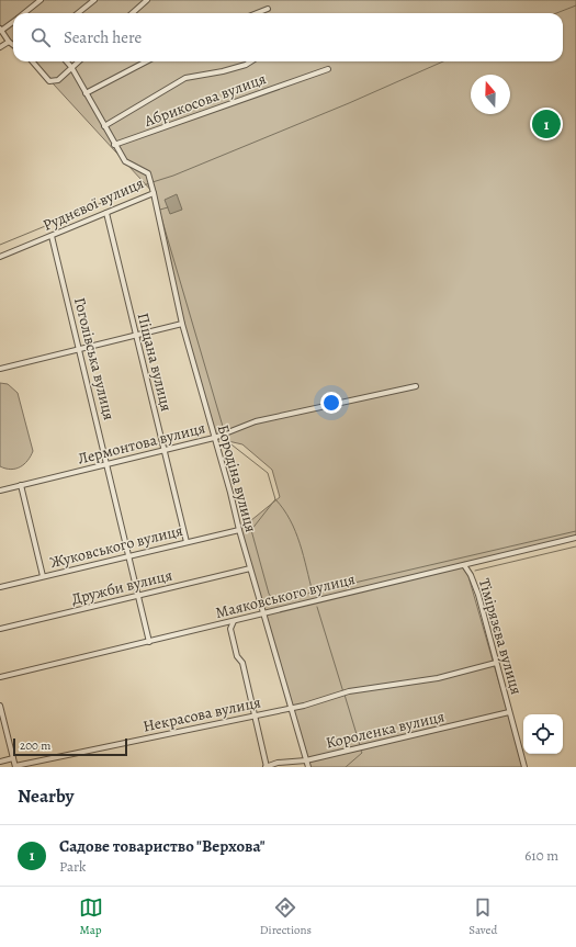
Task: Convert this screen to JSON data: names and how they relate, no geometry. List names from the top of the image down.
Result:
{
  "streets": {
    "street": [
      "Абрикосова вулиця",
      "Руднєвої вулиця",
      "Гоголівська вулиця",
      "Піщана вулиця",
      "Лермонтова вулиця",
      "Бородіна вулиця",
      "Жуковського вулиця",
      "Дружби вулиця",
      "Маяковського вулиця",
      "Тімірязєва вулиця",
      "Некрасова вулиця",
      "Короленка вулиця"
    ]
  },
  "crossings": [
    ["Абрикосова вулиця", "Руднєвої вулиця"],
    ["Руднєвої вулиця", "Гоголівська вулиця"],
    ["Руднєвої вулиця", "Піщана вулиця"],
    ["Руднєвої вулиця", "Бородіна вулиця"],
    ["Гоголівська вулиця", "Лермонтова вулиця"],
    ["Гоголівська вулиця", "Жуковського вулиця"],
    ["Гоголівська вулиця", "Дружби вулиця"],
    ["Гоголівська вулиця", "Маяковського вулиця"],
    ["Піщана вулиця", "Лермонтова вулиця"],
    ["Піщана вулиця", "Жуковського вулиця"],
    ["Лермонтова вулиця", "Бородіна вулиця"],
    ["Бородіна вулиця", "Жуковського вулиця"],
    ["Бородіна вулиця", "Дружби вулиця"],
    ["Бородіна вулиця", "Маяковського вулиця"],
    ["Бородіна вулиця", "Некрасова вулиця"],
    ["Бородіна вулиця", "Короленка вулиця"],
    ["Маяковського вулиця", "Тімірязєва вулиця"],
    ["Тімірязєва вулиця", "Некрасова вулиця"],
    ["Тімірязєва вулиця", "Короленка вулиця"]
  ],
  "scale_bar": "200 m",
  "north": "top",
  "page": {
    "search": "Search here",
    "pins": "1",
    "scale": "200 m",
    "heading": "Nearby",
    "list": [
      {
        "mark": "1",
        "name": "Садове товариство \"Верхова\"",
        "note": "Park",
        "value": "610 m"
      }
    ],
    "nav": ["Map", "Directions", "Saved"]
  }
}
